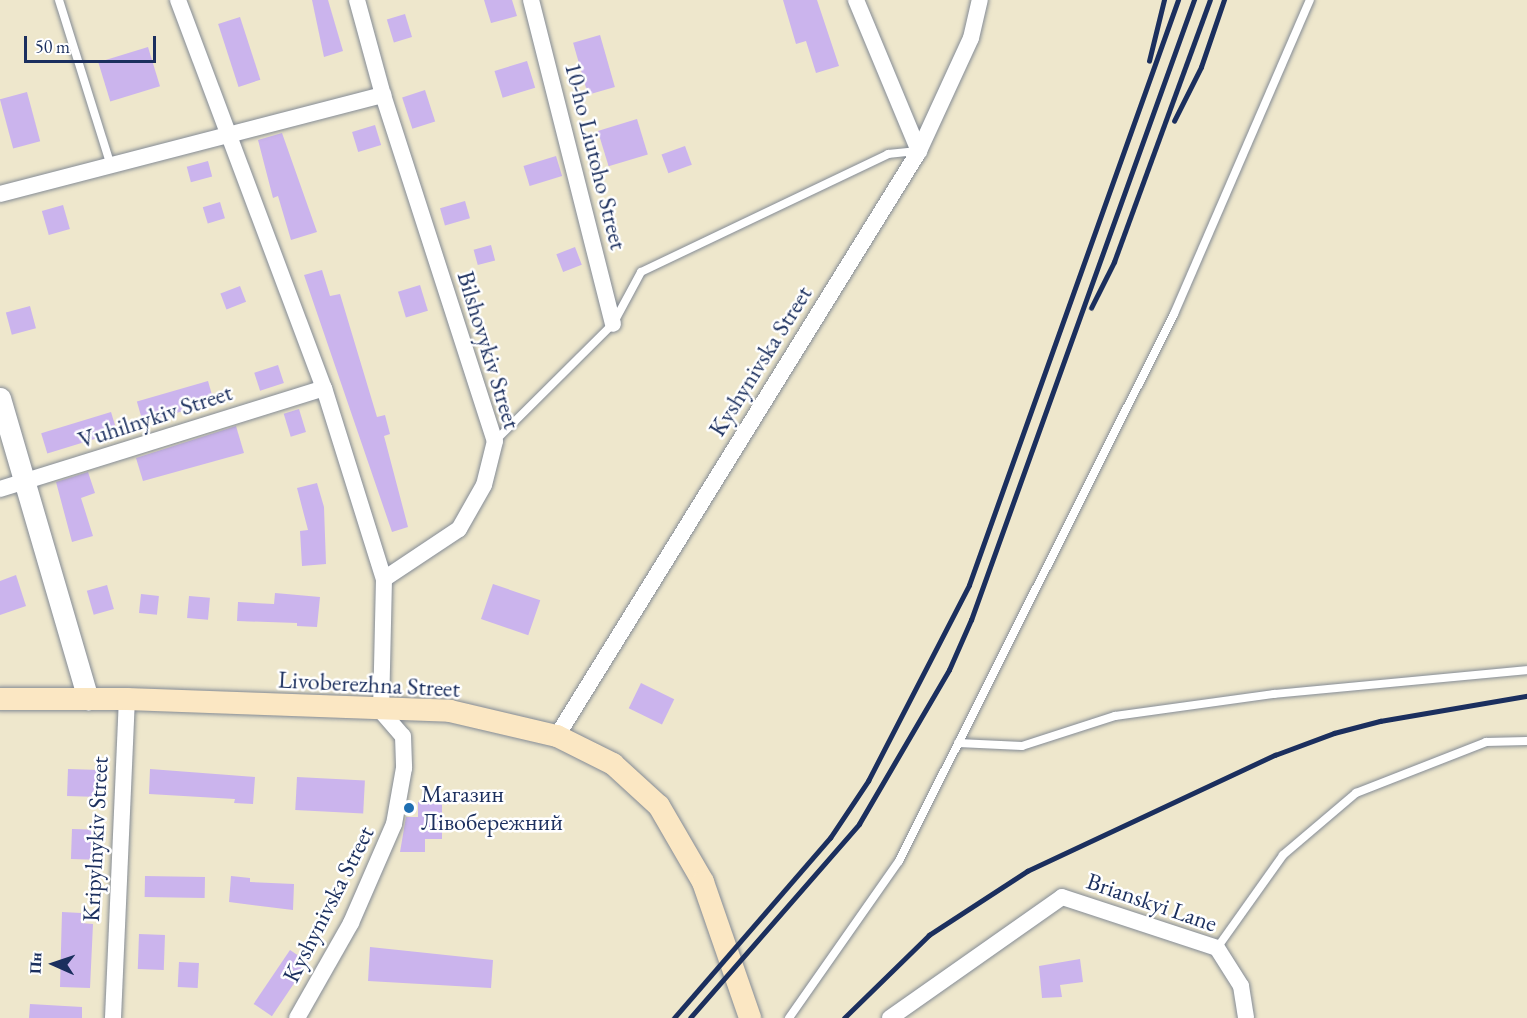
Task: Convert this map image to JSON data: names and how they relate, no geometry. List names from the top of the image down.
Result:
{
  "streets": {
    "main road": ["Livoberezhna Street"],
    "street": [
      "10-ho Liutoho Street",
      "Bilshovykiv Street",
      "Kyshynivska Street",
      "Vuhilnykiv Street",
      "Kripylnykiv Street",
      "Brianskyi Lane"
    ]
  },
  "crossings": [
    ["Kyshynivska Street", "Livoberezhna Street"],
    ["Livoberezhna Street", "Kripylnykiv Street"]
  ],
  "places": ["Магазин Лівобережний"],
  "scale_bar": "50 m",
  "north": "left"
}
